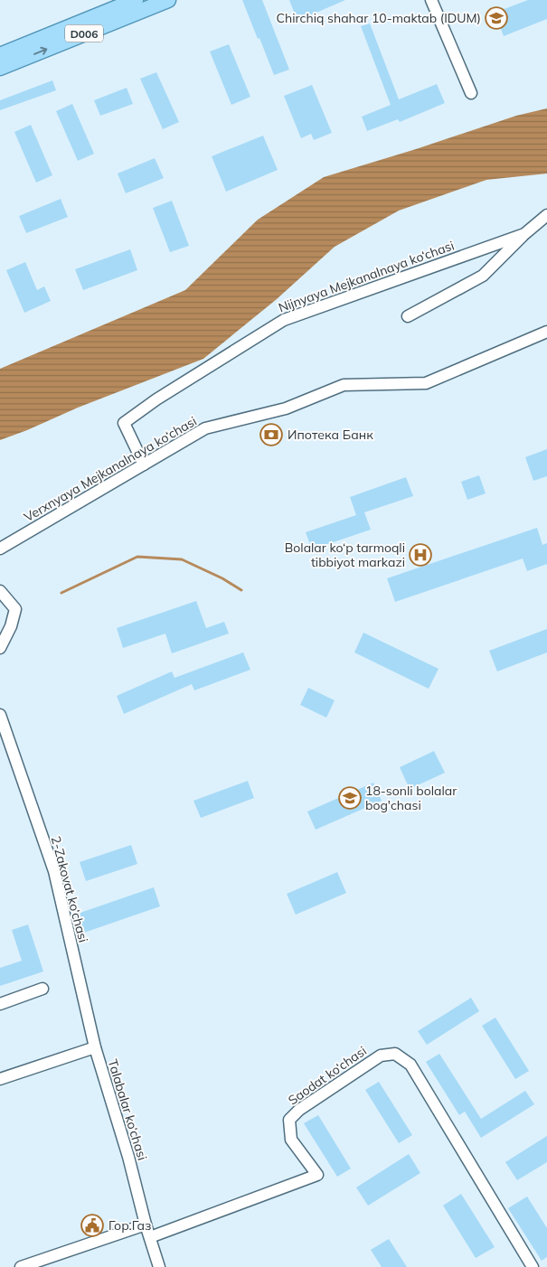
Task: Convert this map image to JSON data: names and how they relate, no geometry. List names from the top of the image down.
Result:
{
  "streets": {
    "main road": ["D006"],
    "street": [
      "Nijnyaya Mejkanalnaya ko‘chasi",
      "Verxnyaya Mejkanalnaya ko‘chasi",
      "2-Zakovat ko‘chasi",
      "Saodat ko‘chasi",
      "Talabalar ko‘chasi"
    ]
  },
  "crossings": [
    ["Nijnyaya Mejkanalnaya ko‘chasi", "Verxnyaya Mejkanalnaya ko‘chasi"],
    ["2-Zakovat ko‘chasi", "Talabalar ko‘chasi"],
    ["Saodat ko‘chasi", "Talabalar ko‘chasi"]
  ],
  "places": {
    "school or university": ["Chirchiq shahar 10-maktab (IDUM)", "18-sonli bolalar bog'chasi"],
    "bank": ["Ипотека Банк"],
    "hospital": ["Bolalar ko‘p tarmoqli tibbiyot markazi"],
    "public building": ["Гор.Газ"]
  }
}
